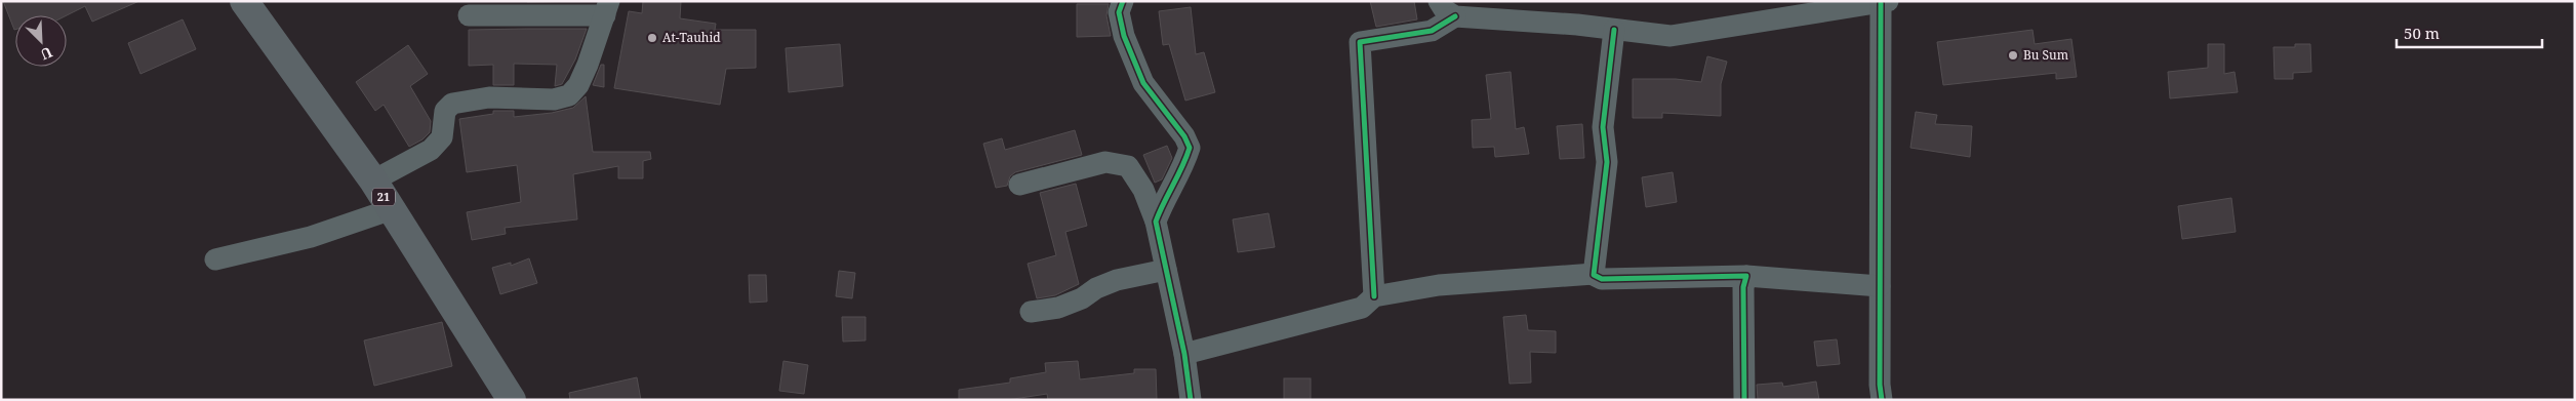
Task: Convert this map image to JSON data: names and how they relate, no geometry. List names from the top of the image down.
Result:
{
  "streets": {
    "highway": ["21"]
  },
  "places": ["At-Tauhid", "Bu Sum"],
  "scale_bar": "50 m",
  "north": "bottom right"
}
